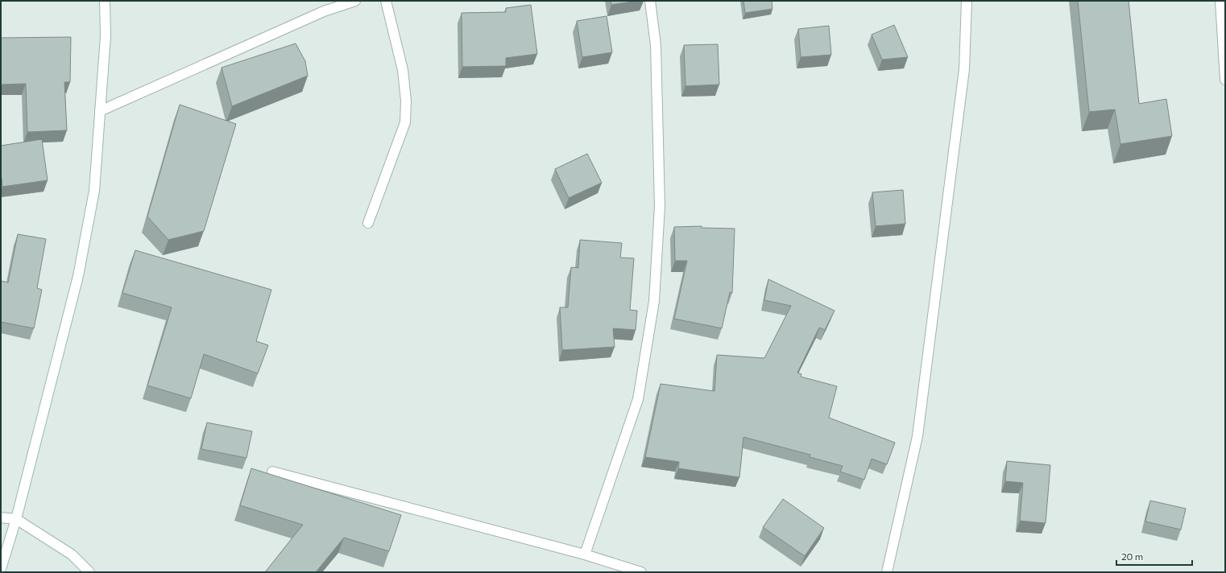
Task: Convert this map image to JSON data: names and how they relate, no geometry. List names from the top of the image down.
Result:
{
  "scale_bar": "20 m"
}
